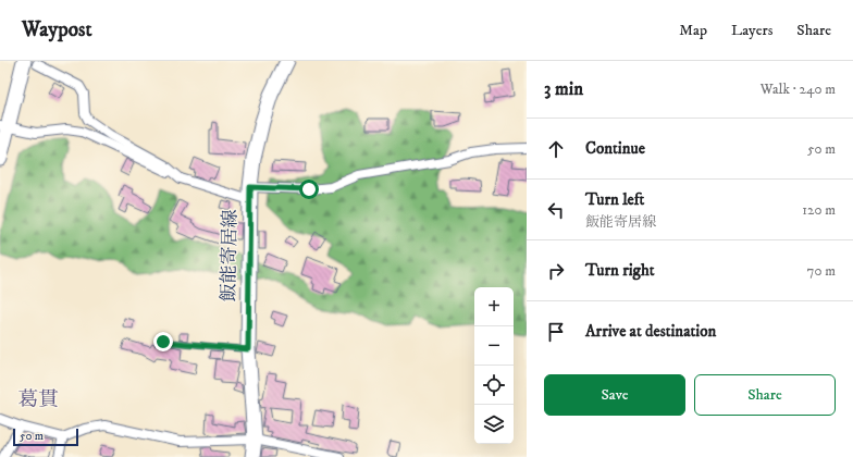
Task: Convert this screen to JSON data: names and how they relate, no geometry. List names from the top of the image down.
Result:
{
  "streets": {
    "main road": ["飯能寄居線"]
  },
  "districts": ["葛貫"],
  "scale_bar": "50 m",
  "page": {
    "header": "Waypost",
    "nav": ["Map", "Layers", "Share"],
    "heading": ["3 min", "Walk · 240 m"],
    "list": [
      ["Continue", "50 m"],
      ["Turn left", "飯能寄居線", "120 m"],
      ["Turn right", "70 m"],
      "Arrive at destination"
    ],
    "map_buttons": ["+", "−"],
    "buttons": ["Save", "Share"],
    "scale": "50 m"
  }
}
